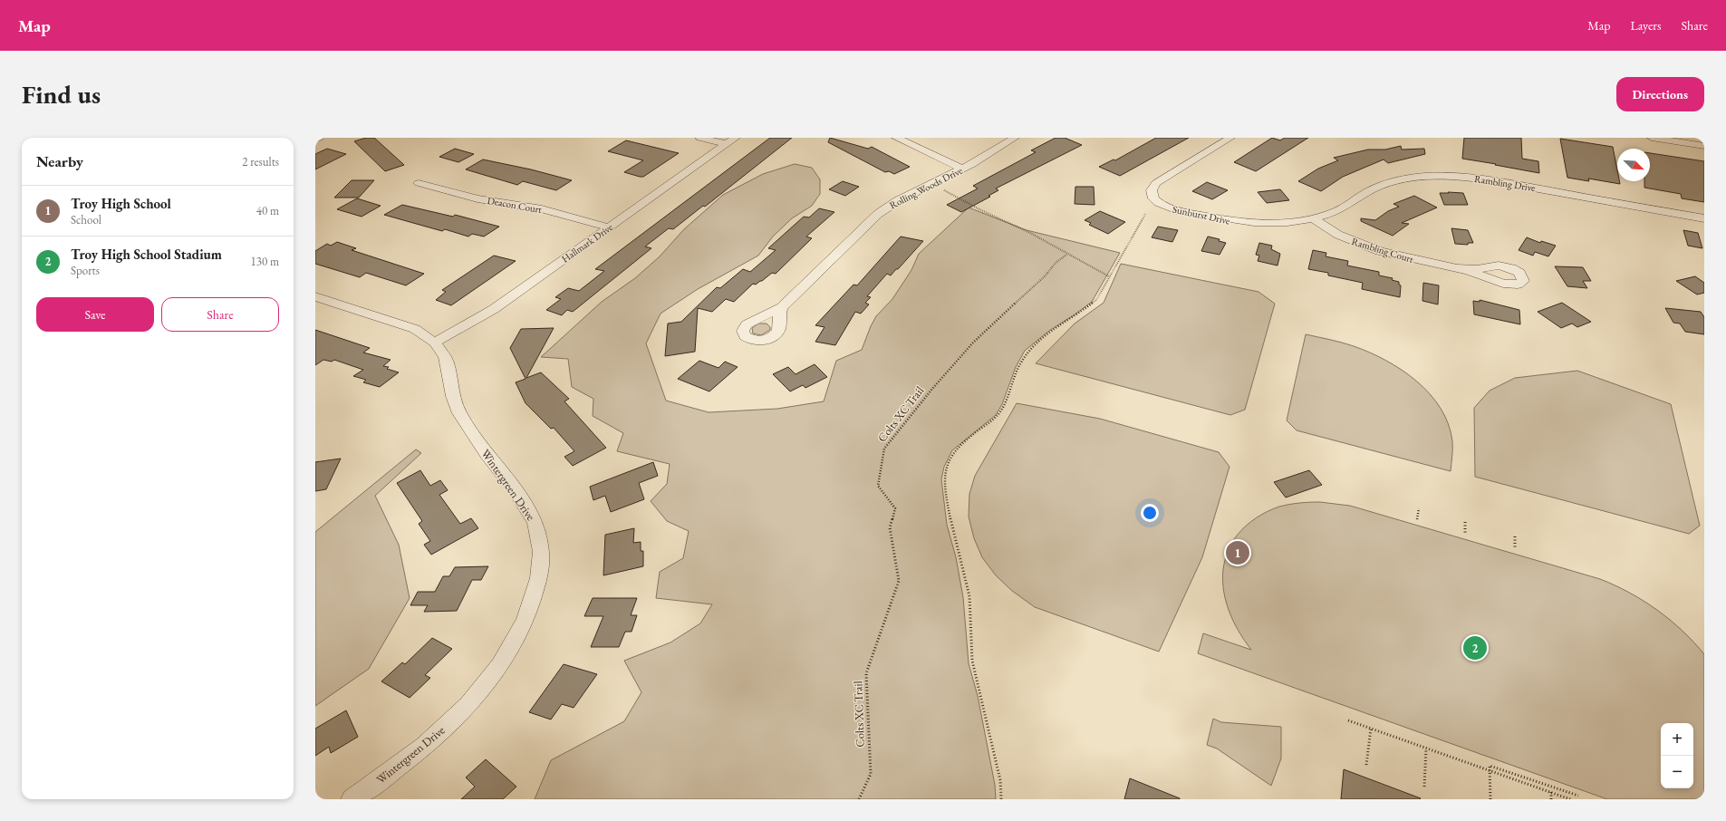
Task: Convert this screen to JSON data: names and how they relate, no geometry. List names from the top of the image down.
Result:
{
  "streets": {
    "street": [
      "Rambling Drive",
      "Rolling Woods Drive",
      "Deacon Court",
      "Sunburst Drive",
      "Hallmark Drive",
      "Rambling Court",
      "Wintergreen Drive"
    ],
    "path": ["Colts XC Trail"]
  },
  "crossings": [
    ["Rambling Drive", "Sunburst Drive"],
    ["Rambling Drive", "Rambling Court"],
    ["Deacon Court", "Hallmark Drive"],
    ["Sunburst Drive", "Rambling Court"],
    ["Hallmark Drive", "Wintergreen Drive"]
  ],
  "north": "bottom right",
  "page": {
    "header": "Map",
    "nav": ["Map", "Layers", "Share"],
    "buttons": [
      "Directions",
      ["Save", "Share"]
    ],
    "title": "Find us",
    "heading": ["Nearby", "2 results"],
    "list": [
      {
        "mark": "1",
        "name": "Troy High School",
        "note": "School",
        "value": "40 m"
      },
      {
        "mark": "2",
        "name": "Troy High School Stadium",
        "note": "Sports",
        "value": "130 m"
      }
    ],
    "pins": ["1", "2"],
    "map_buttons": ["+", "−"]
  }
}
